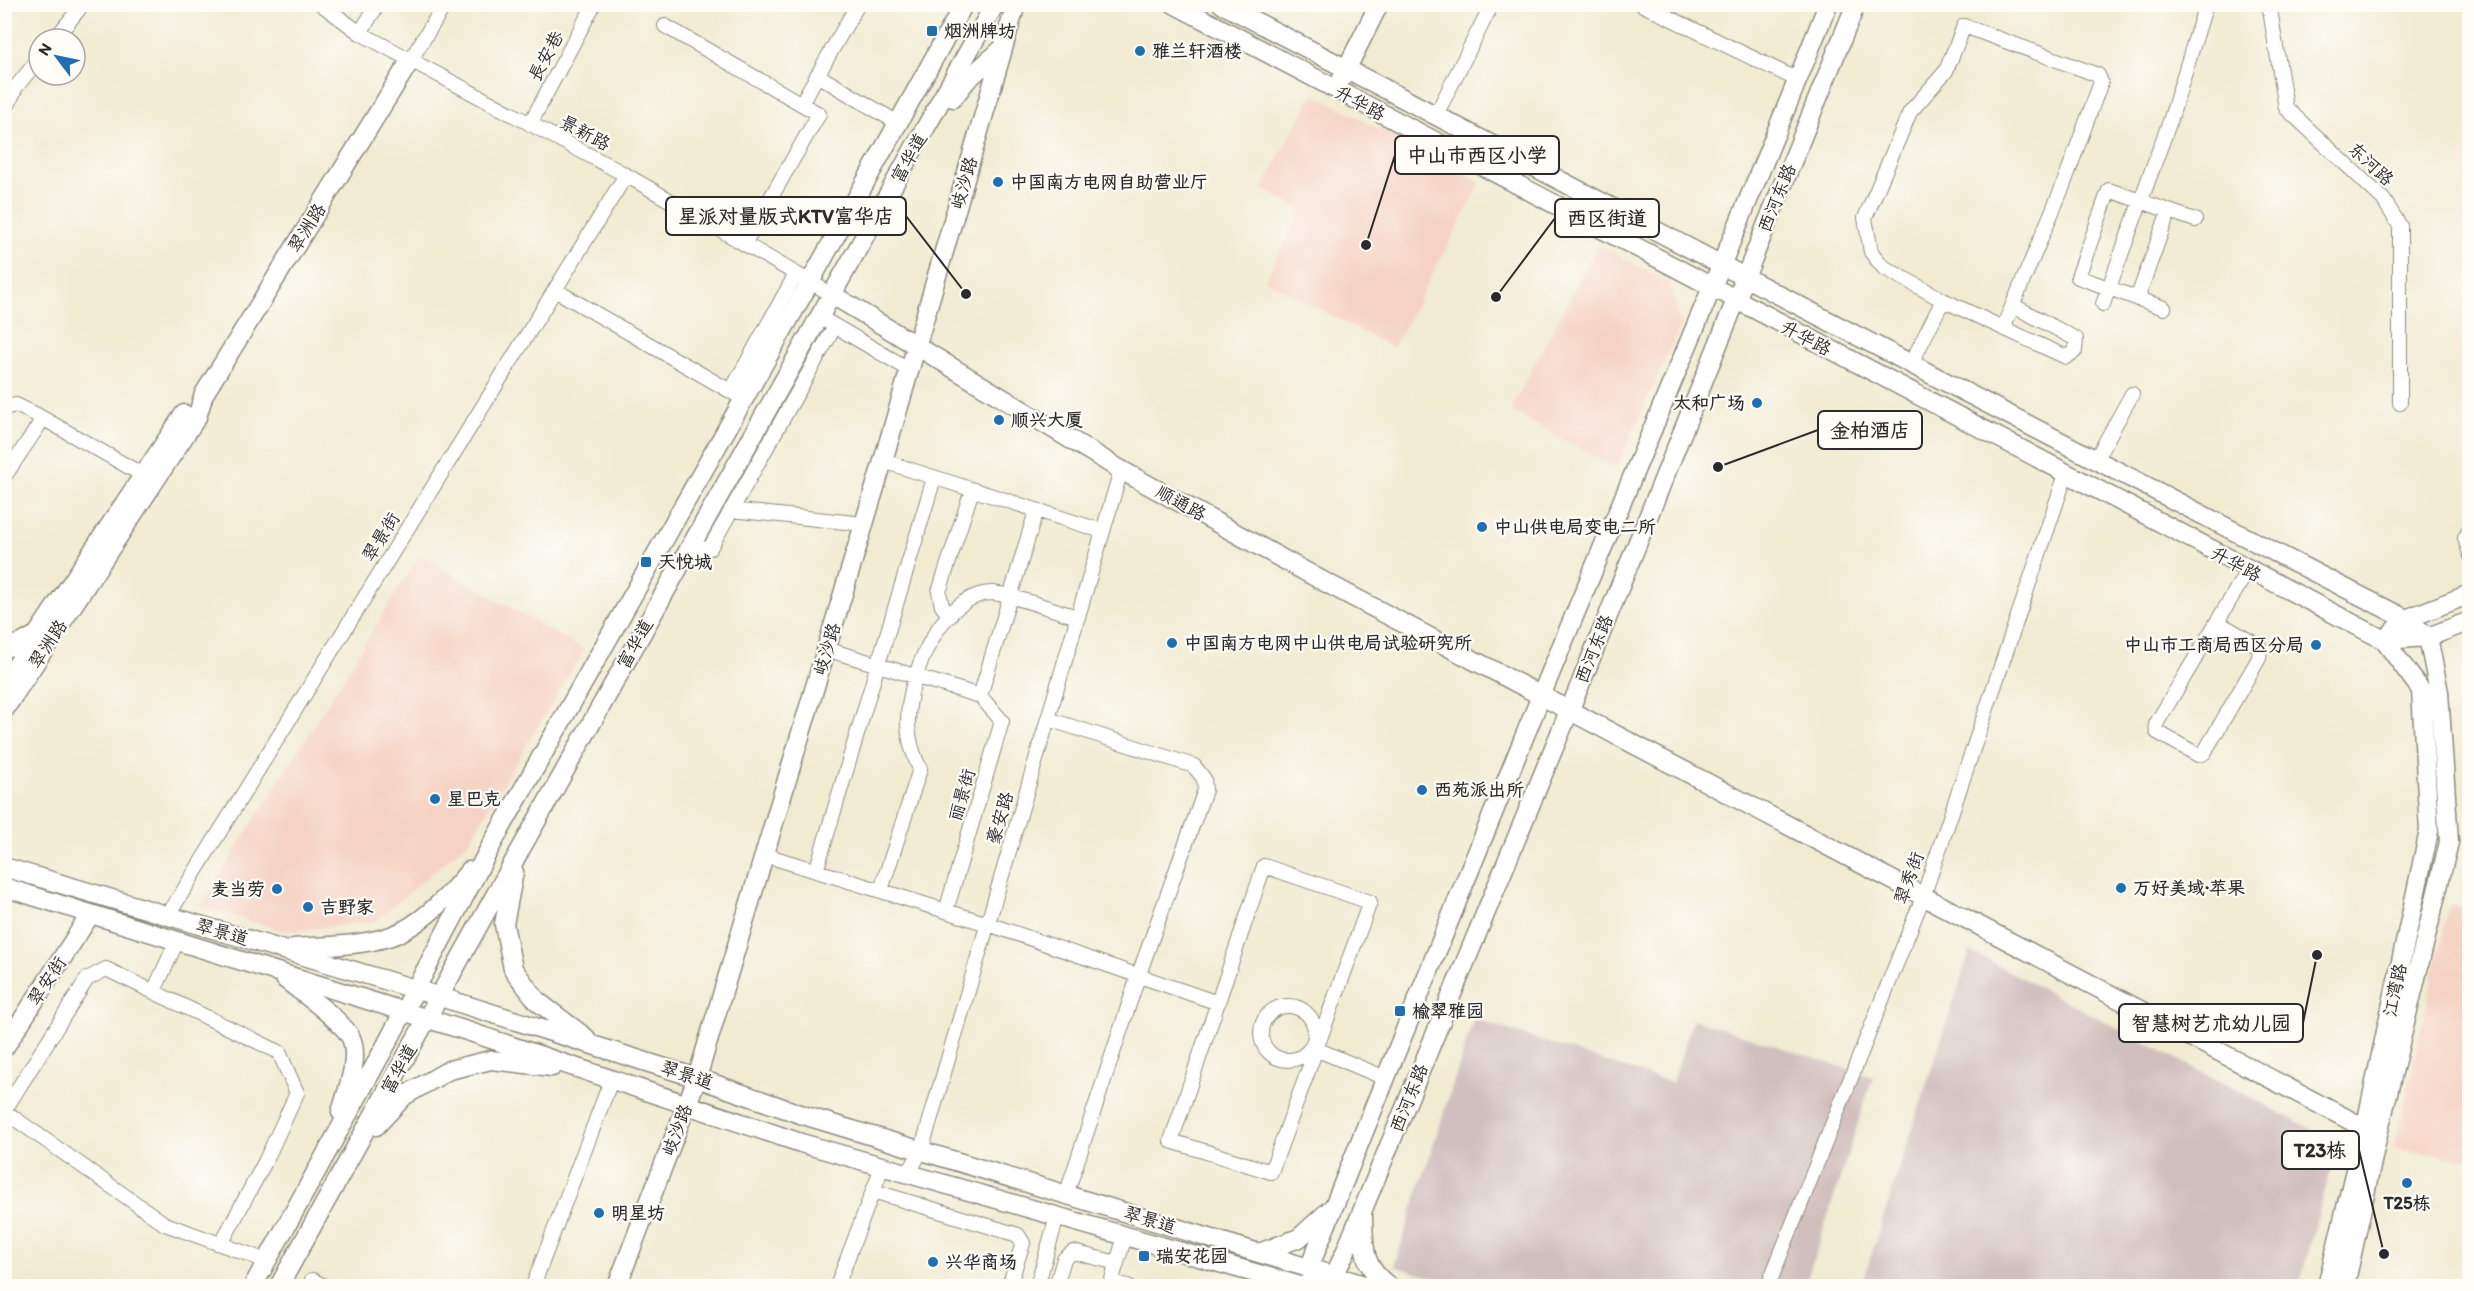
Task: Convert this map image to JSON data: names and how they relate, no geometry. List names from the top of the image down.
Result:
{
  "streets": {
    "street": [
      "長安巷",
      "升华路",
      "景新路",
      "富华道",
      "东河路",
      "岐沙路",
      "西河东路",
      "翠洲路",
      "顺通路",
      "翠景街",
      "丽景街",
      "豪安路",
      "翠秀街",
      "翠景道",
      "翠安街",
      "江湾路"
    ]
  },
  "crossings": [
    ["長安巷", "景新路"],
    ["升华路", "西河东路"],
    ["升华路", "翠秀街"],
    ["升华路", "江湾路"],
    ["景新路", "富华道"],
    ["景新路", "翠洲路"],
    ["景新路", "顺通路"],
    ["景新路", "翠景街"],
    ["富华道", "顺通路"],
    ["富华道", "翠景道"],
    ["岐沙路", "顺通路"],
    ["岐沙路", "翠景道"],
    ["西河东路", "顺通路"],
    ["西河东路", "翠景道"],
    ["顺通路", "豪安路"],
    ["顺通路", "翠秀街"],
    ["顺通路", "江湾路"],
    ["翠景街", "翠景道"],
    ["豪安路", "翠景道"],
    ["翠景道", "翠安街"]
  ],
  "places": {
    "transit": [
      "烟洲牌坊",
      "天悦城",
      "榆翠雅园",
      "瑞安花园"
    ],
    "other": [
      "雅兰轩酒楼",
      "中国南方电网自助营业厅",
      "中山市西区小学",
      "星派对量版式KTV富华店",
      "西区街道",
      "太和广场",
      "顺兴大厦",
      "金柏酒店",
      "中山供电局变电二所",
      "中国南方电网中山供电局试验研究所",
      "中山市工商局西区分局",
      "西苑派出所",
      "星巴克",
      "万好美域·苹果",
      "麦当劳",
      "吉野家",
      "智慧树艺术幼儿园",
      "T25栋",
      "明星坊",
      "T23栋",
      "兴华商场"
    ]
  },
  "north": "top left"
}
